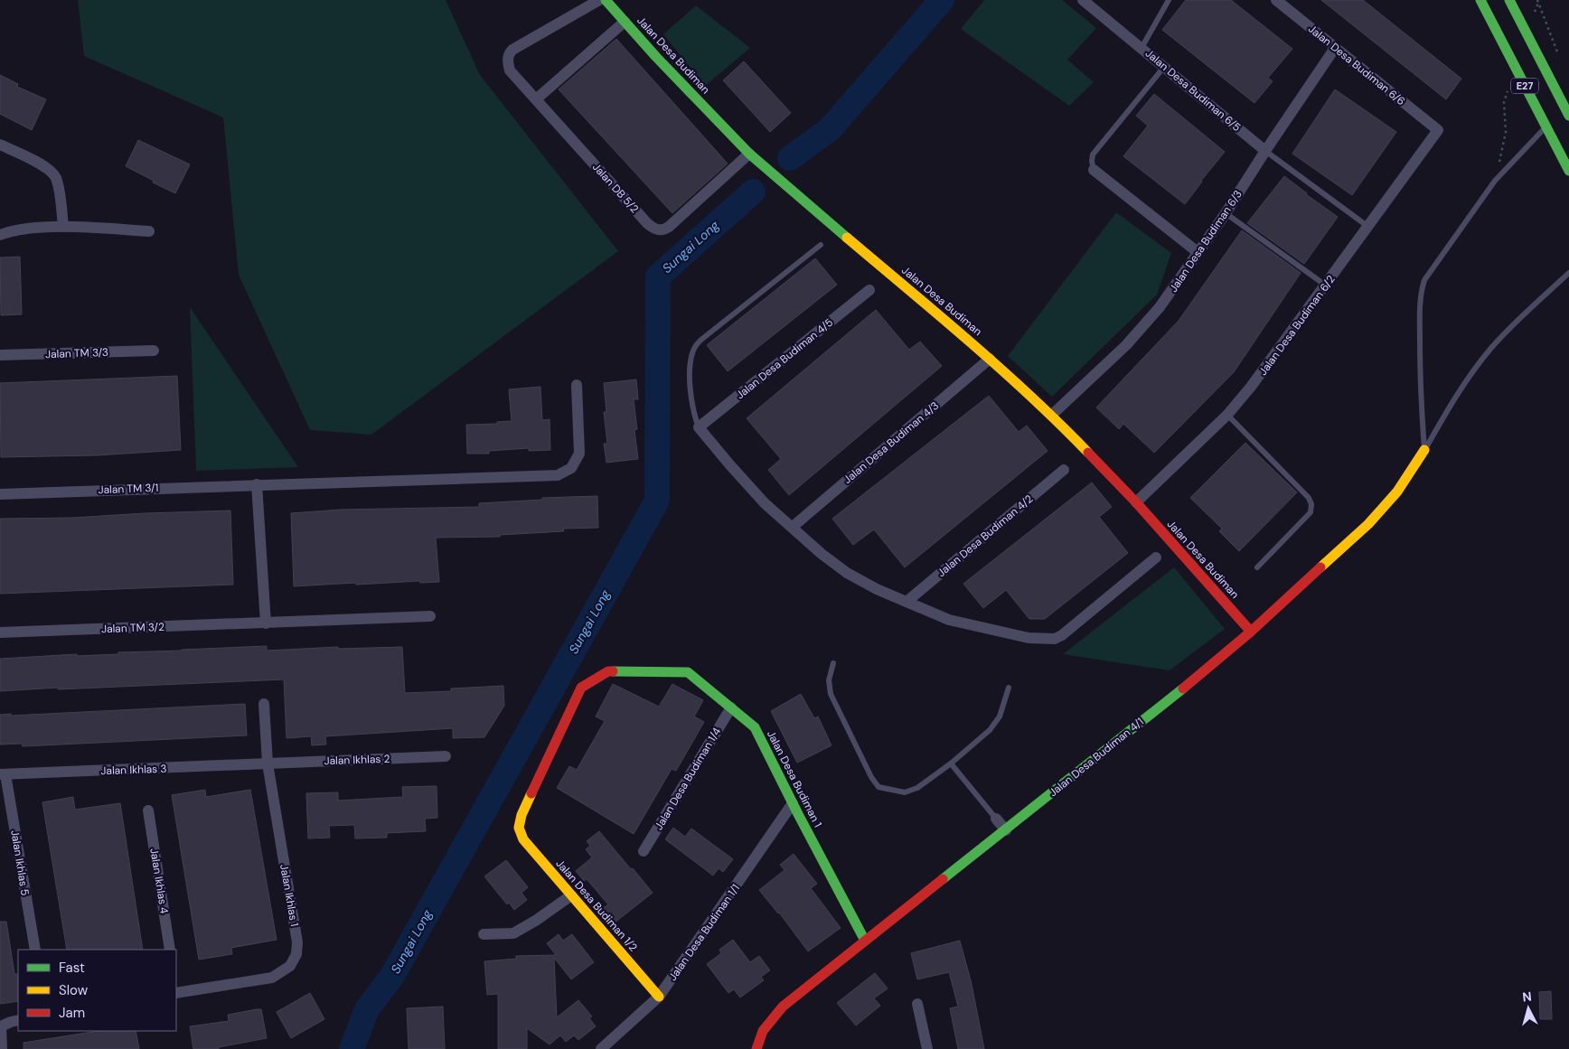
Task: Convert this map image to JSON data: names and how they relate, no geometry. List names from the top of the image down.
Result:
{
  "streets": {
    "main road": [
      "Jalan Desa Budiman",
      "E27",
      "Jalan Desa Budiman 4/1",
      "Jalan Desa Budiman 1",
      "Jalan Desa Budiman 1/2"
    ],
    "street": [
      "Jalan Desa Budiman 6/6",
      "Jalan Desa Budiman 6/5",
      "Jalan DB 5/2",
      "Jalan Desa Budiman 6/3",
      "Jalan Desa Budiman 6/2",
      "Jalan TM 3/3",
      "Jalan Desa Budiman 4/5",
      "Jalan Desa Budiman 4/3",
      "Jalan TM 3/1",
      "Jalan Desa Budiman 4/2",
      "Jalan TM 3/2",
      "Jalan Ikhlas 2",
      "Jalan Ikhlas 3",
      "Jalan Desa Budiman 1/4",
      "Jalan Ikhlas 5",
      "Jalan Ikhlas 4",
      "Jalan Ikhlas 1",
      "Jalan Desa Budiman 1/1"
    ]
  },
  "crossings": [
    ["Jalan Desa Budiman", "Jalan DB 5/2"],
    ["Jalan Desa Budiman", "Jalan Desa Budiman 6/3"],
    ["Jalan Desa Budiman", "Jalan Desa Budiman 6/2"],
    ["Jalan Desa Budiman", "Jalan Desa Budiman 4/3"],
    ["Jalan Desa Budiman", "Jalan Desa Budiman 4/1"],
    ["Jalan Desa Budiman 6/6", "Jalan Desa Budiman 6/3"],
    ["Jalan Desa Budiman 6/6", "Jalan Desa Budiman 6/2"],
    ["Jalan Desa Budiman 6/5", "Jalan Desa Budiman 6/3"],
    ["Jalan Desa Budiman 4/1", "Jalan Desa Budiman 1"],
    ["Jalan Ikhlas 2", "Jalan Ikhlas 3"],
    ["Jalan Ikhlas 2", "Jalan Ikhlas 1"],
    ["Jalan Ikhlas 3", "Jalan Ikhlas 5"],
    ["Jalan Ikhlas 3", "Jalan Ikhlas 1"],
    ["Jalan Desa Budiman 1/4", "Jalan Desa Budiman 1"],
    ["Jalan Desa Budiman 1", "Jalan Desa Budiman 1/2"],
    ["Jalan Desa Budiman 1", "Jalan Desa Budiman 1/1"],
    ["Jalan Desa Budiman 1/2", "Jalan Desa Budiman 1/1"]
  ],
  "water": ["Sungai Long"],
  "legend": ["Fast", "Slow", "Jam"],
  "north": "top"
}
